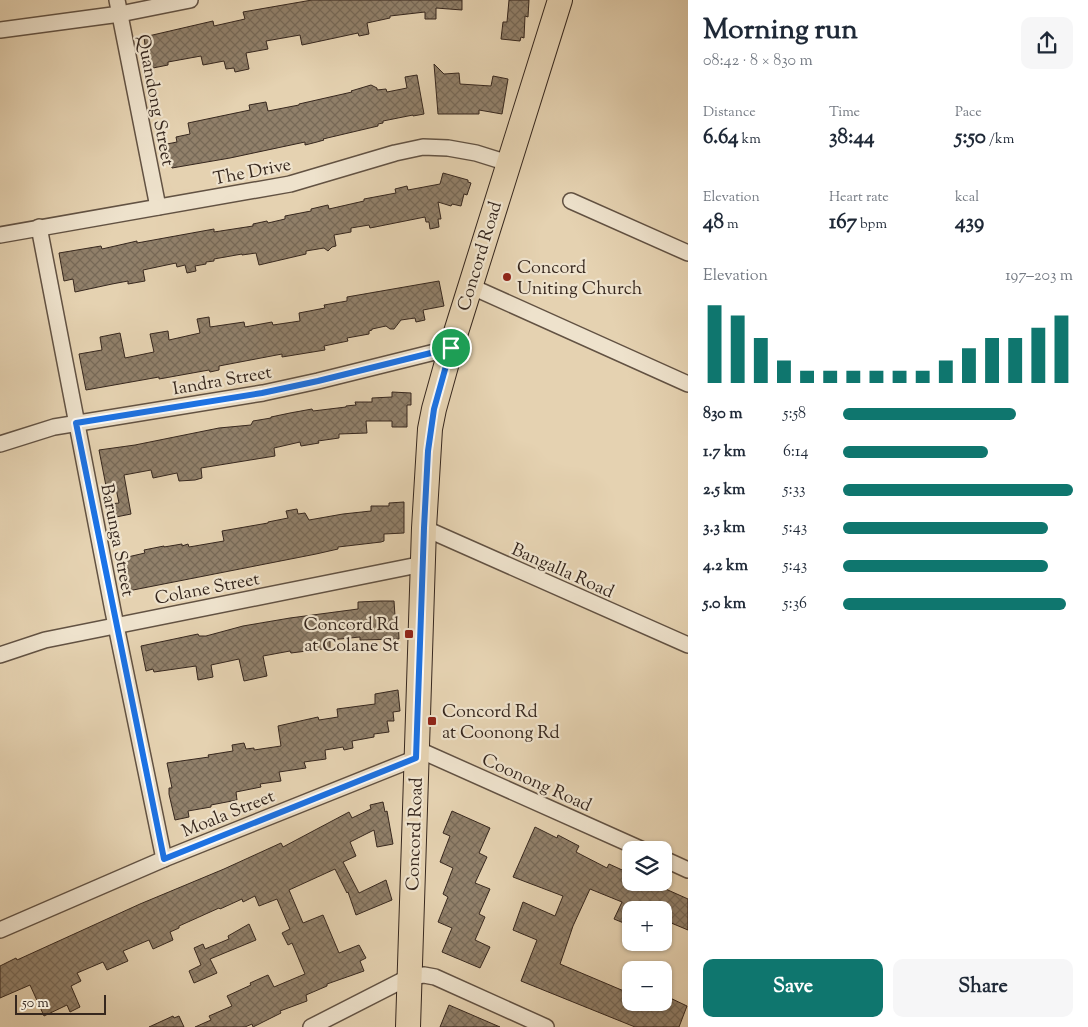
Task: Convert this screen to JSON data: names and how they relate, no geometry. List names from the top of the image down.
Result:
{
  "streets": {
    "main road": ["Concord Road"],
    "street": [
      "Quandong Street",
      "The Drive",
      "Iandra Street",
      "Barunga Street",
      "Bangalla Road",
      "Colane Street",
      "Coonong Road",
      "Moala Street"
    ]
  },
  "crossings": [
    ["Quandong Street", "The Drive"],
    ["The Drive", "Concord Road"],
    ["The Drive", "Barunga Street"],
    ["Concord Road", "Iandra Street"],
    ["Concord Road", "Bangalla Road"],
    ["Concord Road", "Colane Street"],
    ["Concord Road", "Coonong Road"],
    ["Concord Road", "Moala Street"],
    ["Iandra Street", "Barunga Street"],
    ["Barunga Street", "Colane Street"],
    ["Barunga Street", "Moala Street"],
    ["Coonong Road", "Moala Street"]
  ],
  "places": {
    "other": ["Concord Uniting Church"],
    "transit": ["Concord Rd at Colane St", "Concord Rd at Coonong Rd"]
  },
  "scale_bar": "50 m",
  "page": {
    "heading": ["Morning run", "08:42 · 8 × 830 m"],
    "stats": [
      ["Distance", "6.64 km"],
      ["Time", "38:44"],
      ["Pace", "5:50 /km"],
      ["Elevation", "48 m"],
      ["Heart rate", "167 bpm"],
      ["kcal", "439"]
    ],
    "chart": ["Elevation", "197–203 m"],
    "list": [
      {
        "name": "830 m",
        "note": "5:58"
      },
      {
        "name": "1.7 km",
        "note": "6:14"
      },
      {
        "name": "2.5 km",
        "note": "5:33"
      },
      {
        "name": "3.3 km",
        "note": "5:43"
      },
      {
        "name": "4.2 km",
        "note": "5:43"
      },
      {
        "name": "5.0 km",
        "note": "5:36"
      }
    ],
    "map_buttons": ["+", "−"],
    "buttons": ["Save", "Share"],
    "scale": "50 m"
  }
}
